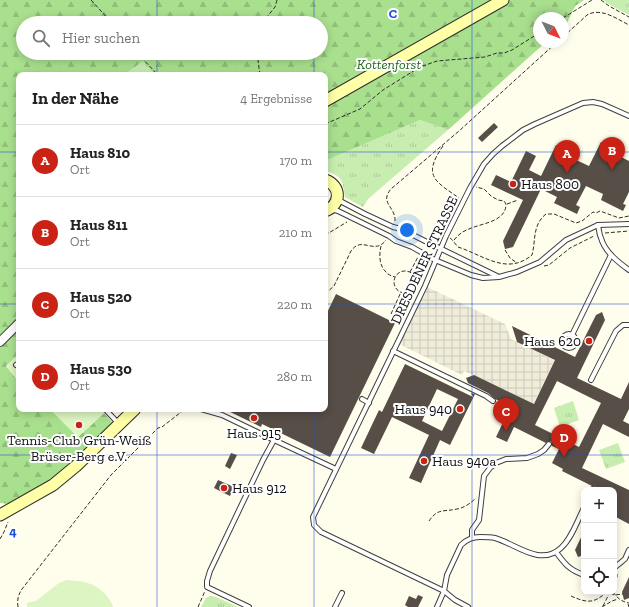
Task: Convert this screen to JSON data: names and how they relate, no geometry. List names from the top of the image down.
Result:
{
  "streets": {
    "lane": ["DRESDENER STRASSE"]
  },
  "parks": ["Kottenforst"],
  "places": [
    "Haus 800",
    "Haus 620",
    "Haus 940",
    "Haus 915",
    "Tennis-Club Grün-Weiß Brüser-Berg e.V.",
    "Haus 940a",
    "Haus 912"
  ],
  "north": "bottom right",
  "page": {
    "search": "Hier suchen",
    "heading": ["In der Nähe", "4 Ergebnisse"],
    "list": [
      {
        "mark": "A",
        "name": "Haus 810",
        "note": "Ort",
        "value": "170 m"
      },
      {
        "mark": "B",
        "name": "Haus 811",
        "note": "Ort",
        "value": "210 m"
      },
      {
        "mark": "C",
        "name": "Haus 520",
        "note": "Ort",
        "value": "220 m"
      },
      {
        "mark": "D",
        "name": "Haus 530",
        "note": "Ort",
        "value": "280 m"
      }
    ],
    "pins": [
      "B",
      "A",
      "C",
      "D"
    ],
    "map_buttons": ["+", "−"]
  },
  "grid": {
    "columns": ["C"],
    "rows": ["4"]
  }
}
